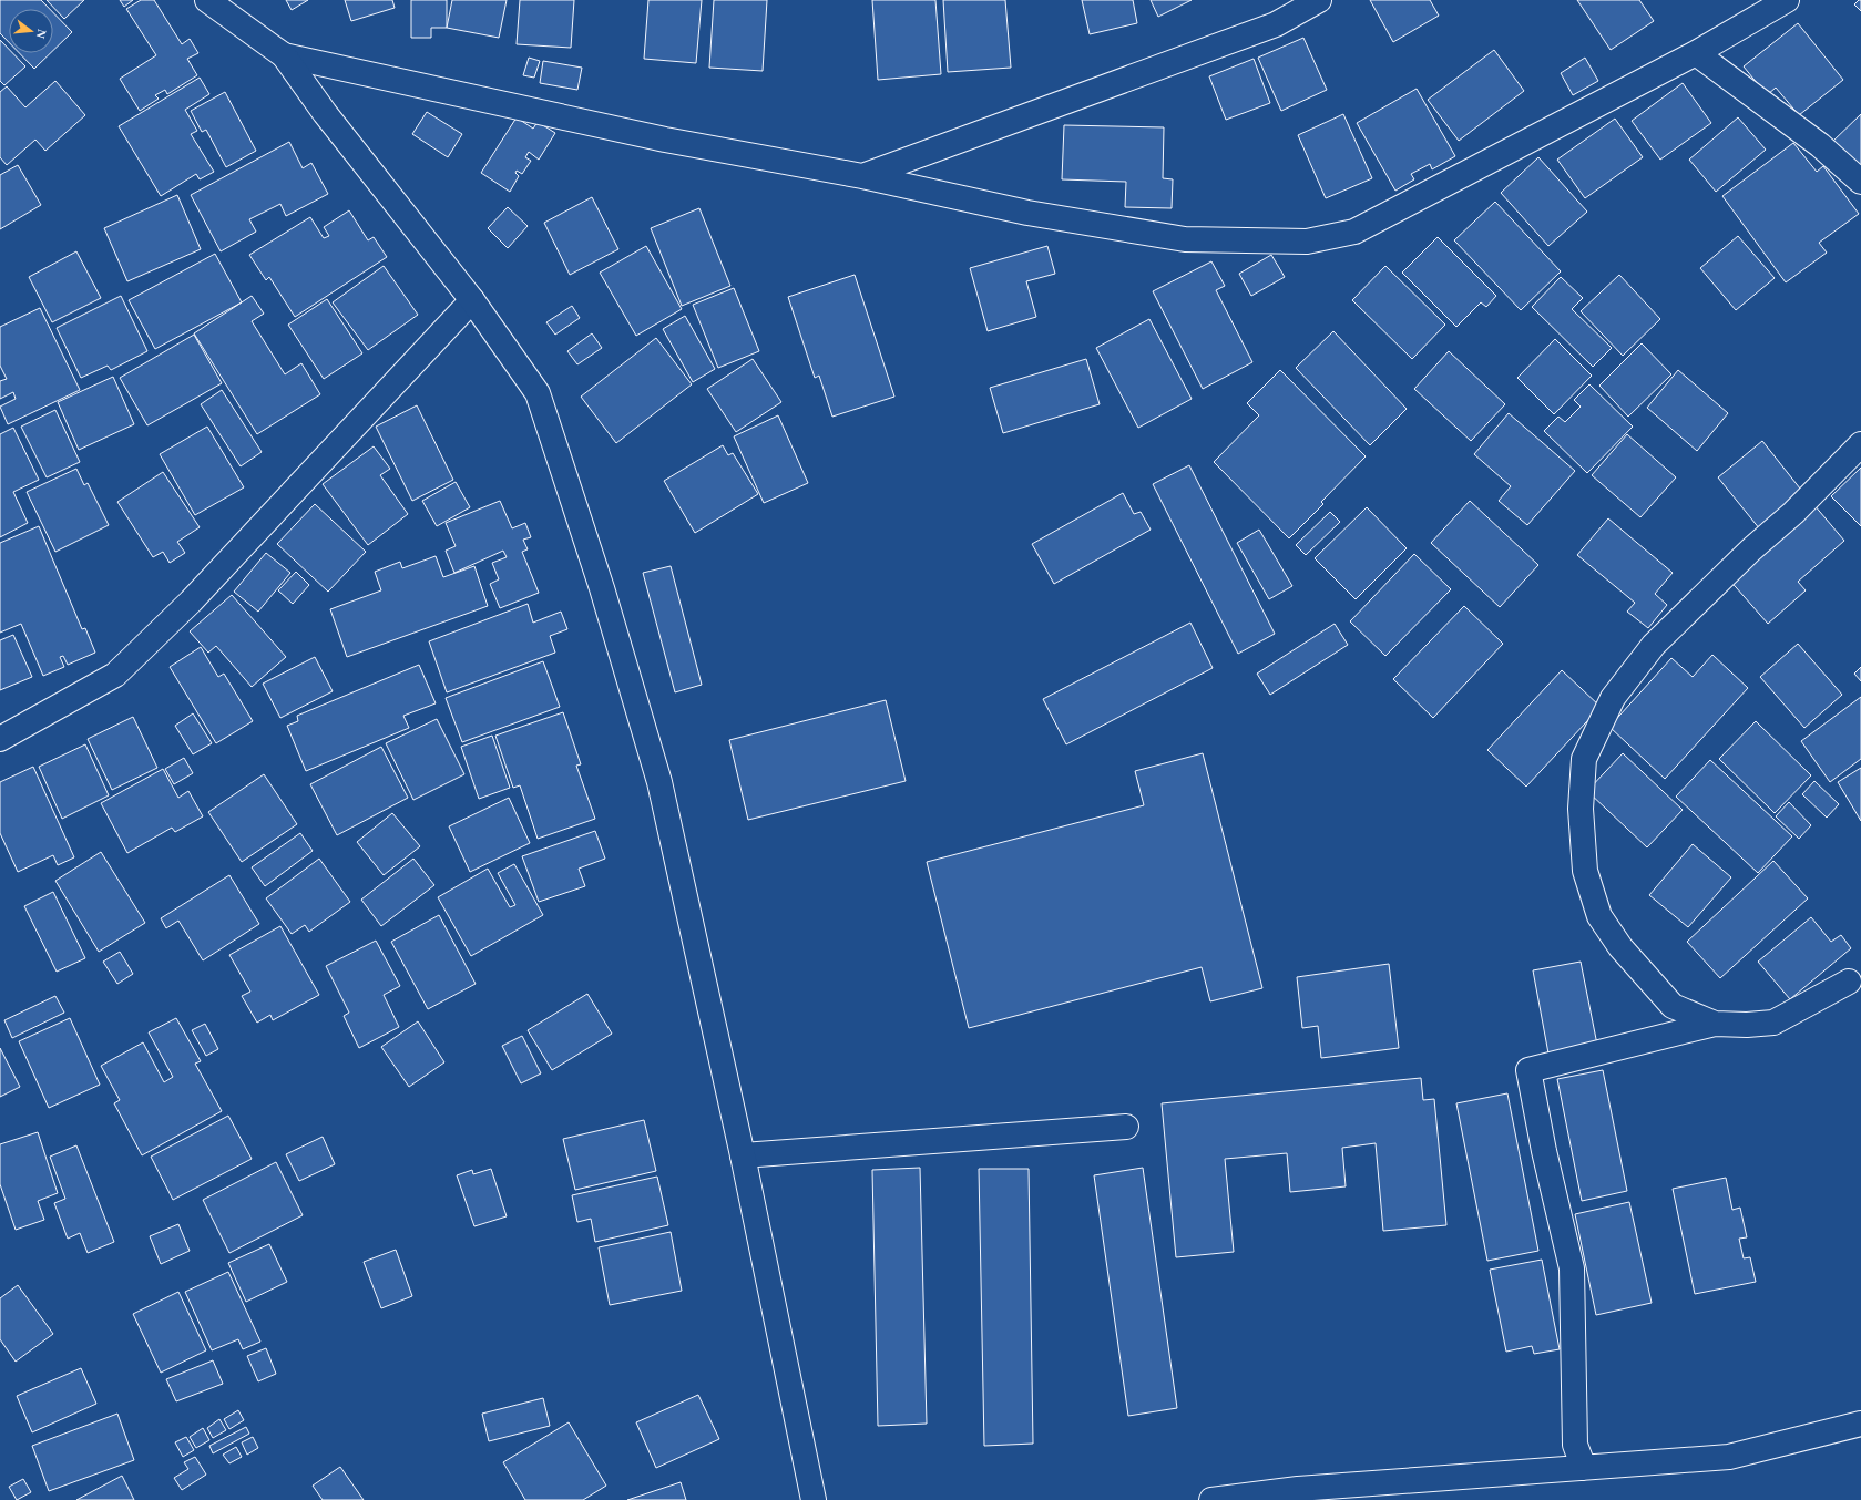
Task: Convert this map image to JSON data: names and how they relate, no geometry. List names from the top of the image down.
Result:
{
  "north": "right"
}
